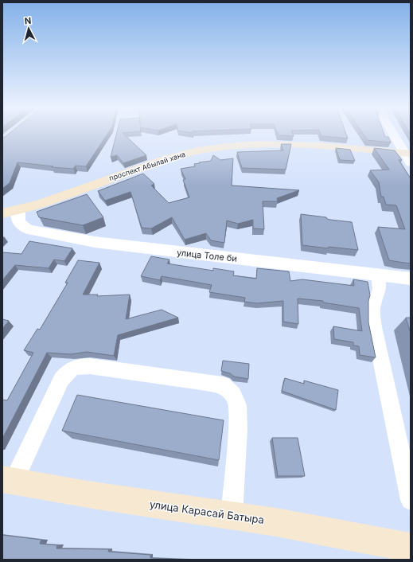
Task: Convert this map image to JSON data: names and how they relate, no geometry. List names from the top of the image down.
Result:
{
  "streets": {
    "main road": ["проспект Абылай хана", "улица Карасай Батыра"],
    "street": ["улица Толе би"]
  },
  "crossings": [
    ["проспект Абылай хана", "улица Толе би"]
  ],
  "north": "top"
}
